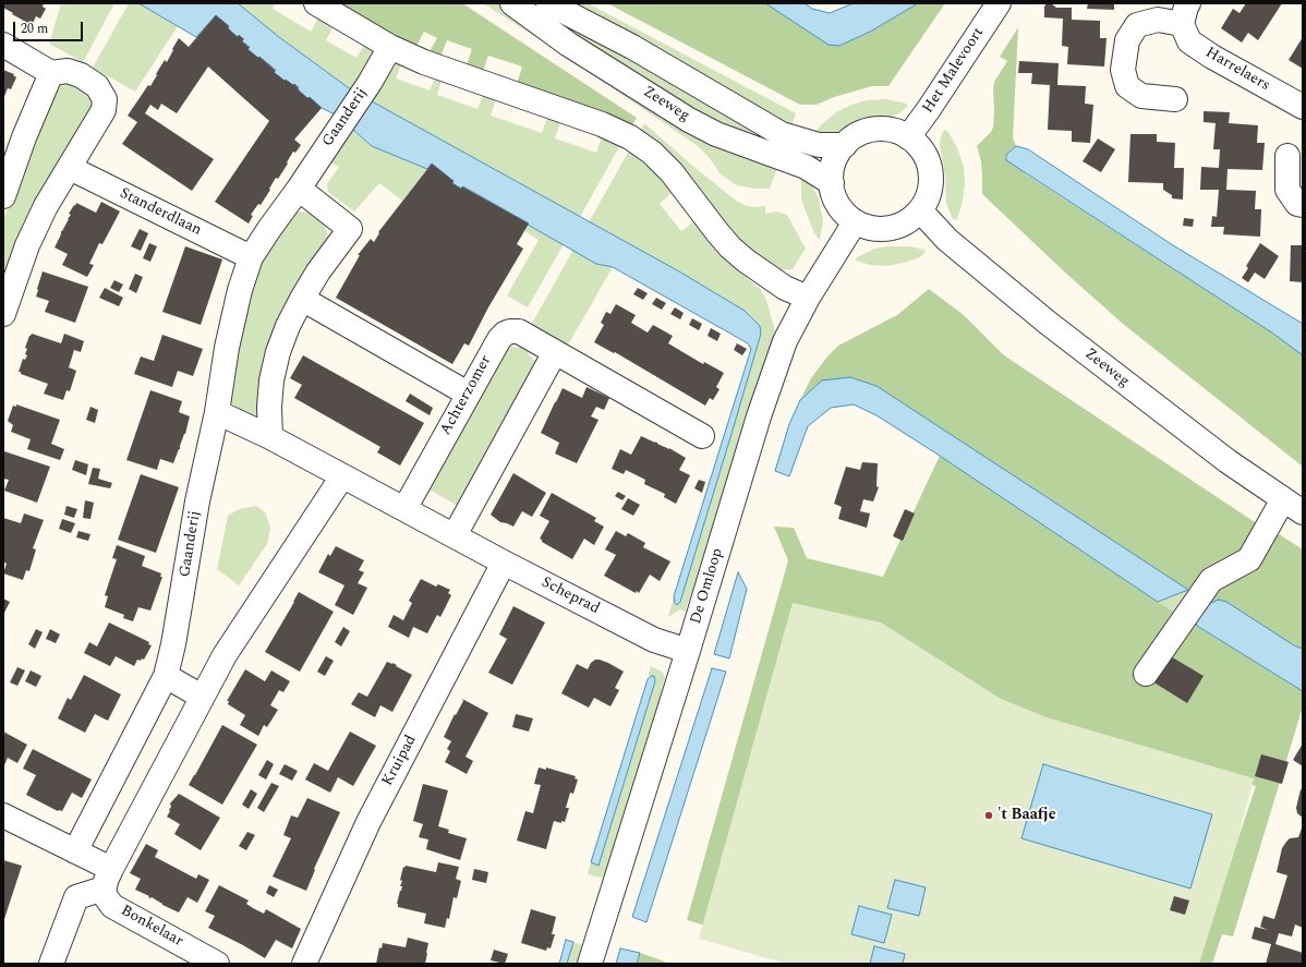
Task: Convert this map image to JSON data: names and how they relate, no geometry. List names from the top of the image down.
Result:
{
  "streets": {
    "street": [
      "Harrelaers",
      "Het Malevoort",
      "Zeeweg",
      "Gaanderij",
      "Standerdlaan",
      "Achterzomer",
      "De Omloop",
      "Scheprad",
      "Kruipad",
      "Bonkelaar"
    ]
  },
  "crossings": [
    ["Het Malevoort", "Zeeweg"],
    ["Het Malevoort", "De Omloop"],
    ["Zeeweg", "De Omloop"],
    ["Gaanderij", "Standerdlaan"],
    ["Gaanderij", "Bonkelaar"],
    ["De Omloop", "Scheprad"],
    ["Scheprad", "Kruipad"]
  ],
  "places": ["'t Baafje"],
  "scale_bar": "20 m"
}
